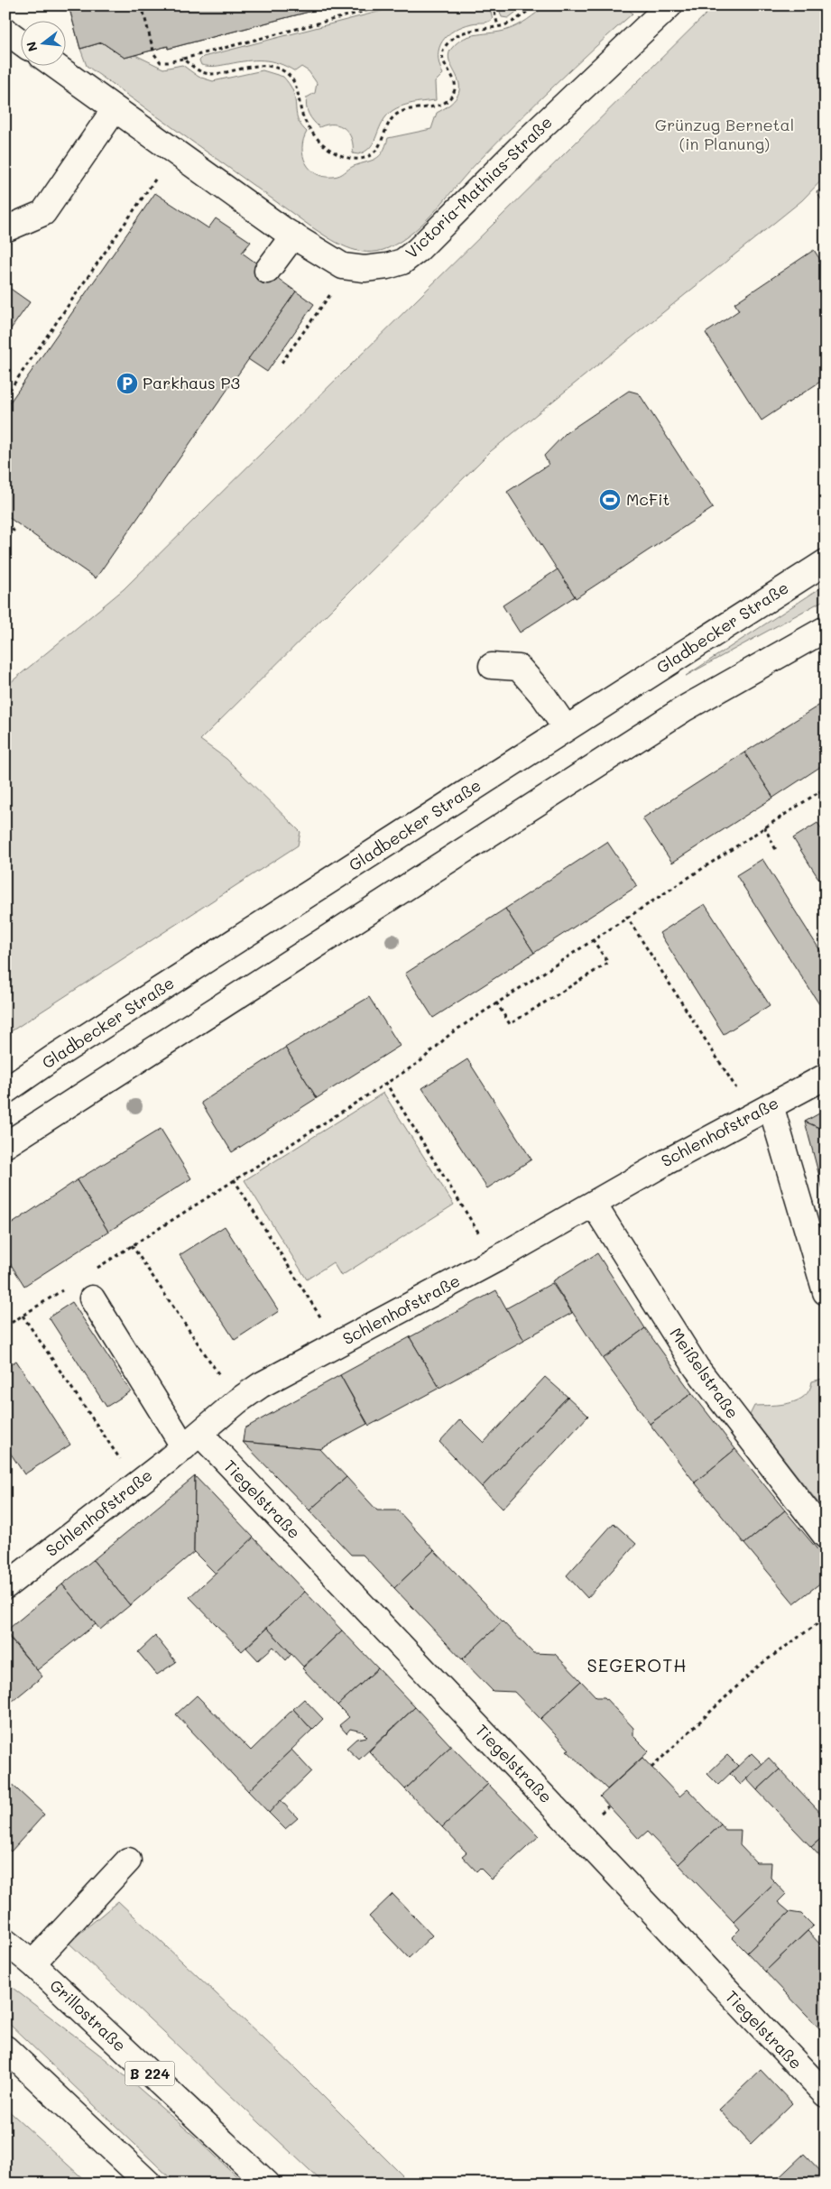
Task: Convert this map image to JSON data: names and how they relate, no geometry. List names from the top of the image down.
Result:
{
  "streets": {
    "main road": [
      "Victoria-Mathias-Straße",
      "Gladbecker Straße",
      "Schlenhofstraße",
      "Meißelstraße",
      "Tiegelstraße",
      "Grillostraße",
      "B 224"
    ]
  },
  "crossings": [
    ["Schlenhofstraße", "Meißelstraße"],
    ["Schlenhofstraße", "Tiegelstraße"]
  ],
  "districts": ["SEGEROTH"],
  "parks": ["Grünzug Bernetal (in Planung)"],
  "places": {
    "parking": ["Parkhaus P3"],
    "sports": ["McFit"]
  },
  "north": "left"
}
